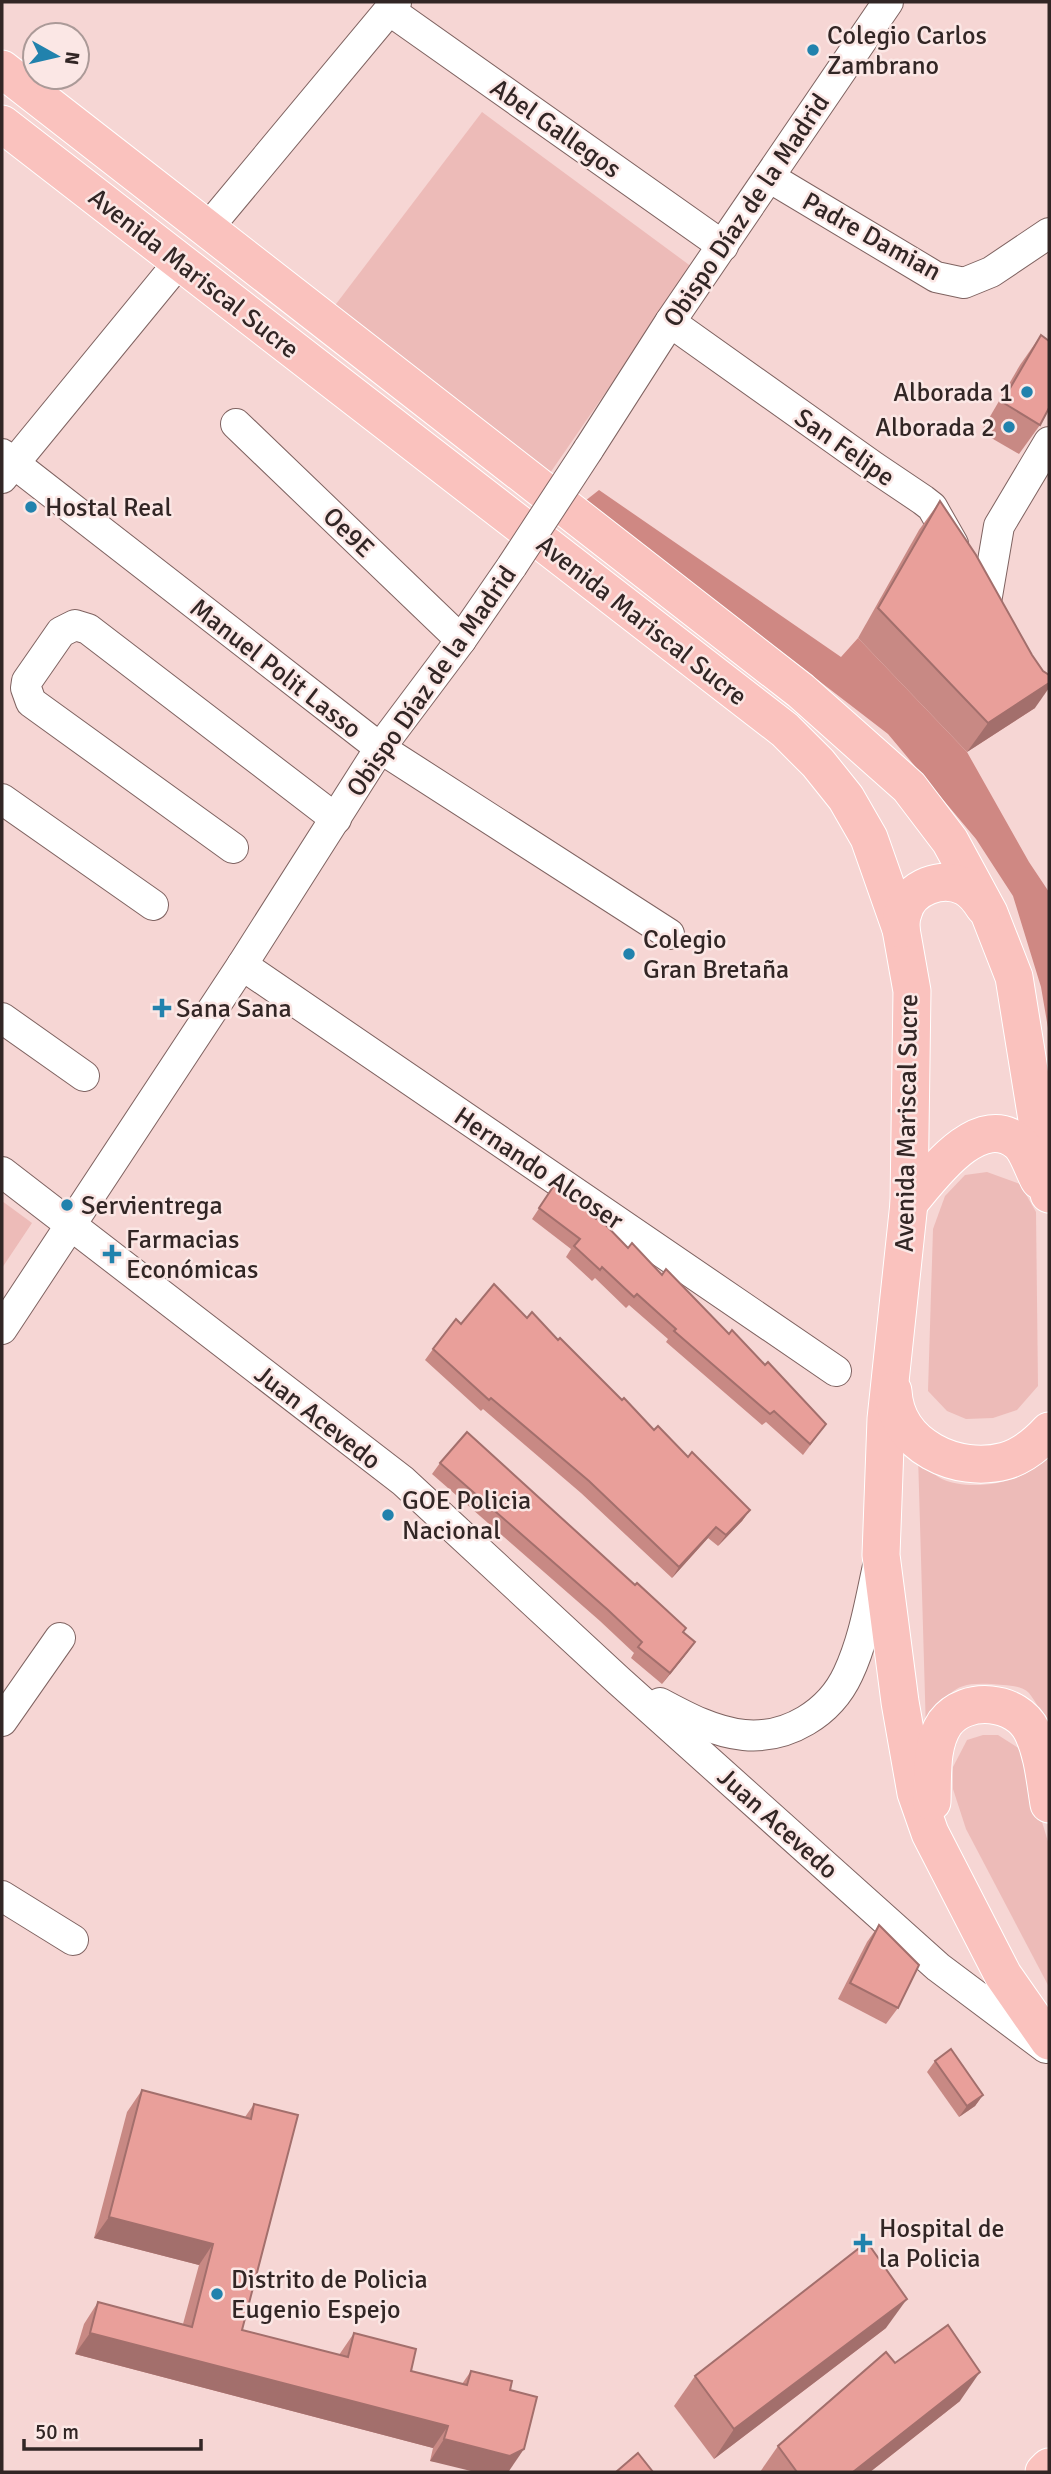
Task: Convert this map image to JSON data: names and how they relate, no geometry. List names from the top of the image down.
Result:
{
  "streets": {
    "main road": ["Avenida Mariscal Sucre"],
    "street": [
      "Abel Gallegos",
      "Obispo Díaz de la Madrid",
      "Padre Damian",
      "San Felipe",
      "Oe9E",
      "Manuel Polit Lasso",
      "Hernando Alcoser",
      "Juan Acevedo"
    ]
  },
  "crossings": [
    ["Abel Gallegos", "Obispo Díaz de la Madrid"],
    ["Obispo Díaz de la Madrid", "Padre Damian"],
    ["Obispo Díaz de la Madrid", "San Felipe"],
    ["Obispo Díaz de la Madrid", "Oe9E"],
    ["Obispo Díaz de la Madrid", "Manuel Polit Lasso"],
    ["Obispo Díaz de la Madrid", "Hernando Alcoser"],
    ["Obispo Díaz de la Madrid", "Juan Acevedo"],
    ["Avenida Mariscal Sucre", "Juan Acevedo"]
  ],
  "places": {
    "other": [
      "Colegio Carlos Zambrano",
      "Alborada 1",
      "Alborada 2",
      "Hostal Real",
      "Colegio Gran Bretaña",
      "Servientrega",
      "GOE Policia Nacional",
      "Distrito de Policia Eugenio Espejo"
    ],
    "health": ["Sana Sana", "Farmacias Económicas", "Hospital de la Policia"]
  },
  "scale_bar": "50 m",
  "north": "right"
}
